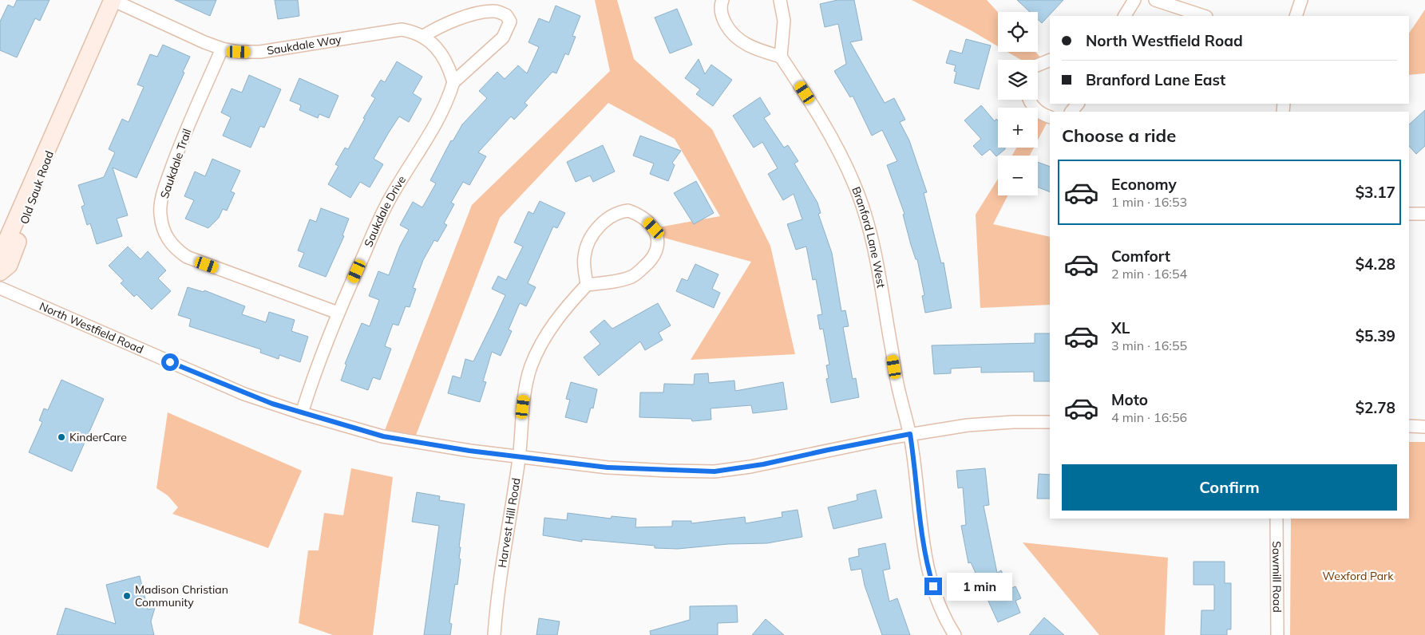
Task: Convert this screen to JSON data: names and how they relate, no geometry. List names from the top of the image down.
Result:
{
  "streets": {
    "street": [
      "Saukdale Way",
      "Saukdale Trail",
      "Old Sauk Road",
      "Saukdale Drive",
      "Branford Lane West",
      "North Westfield Road",
      "Harvest Hill Road",
      "Sawmill Road"
    ]
  },
  "crossings": [
    ["Saukdale Way", "Saukdale Trail"],
    ["Saukdale Way", "Old Sauk Road"],
    ["Saukdale Way", "Saukdale Drive"],
    ["Saukdale Trail", "Saukdale Drive"],
    ["Saukdale Drive", "North Westfield Road"],
    ["Branford Lane West", "North Westfield Road"],
    ["North Westfield Road", "Harvest Hill Road"]
  ],
  "parks": ["Wexford Park"],
  "places": ["KinderCare", "Madison Christian Community"],
  "page": {
    "map_buttons": ["+", "−"],
    "banner": ["North Westfield Road", "Branford Lane East"],
    "heading": "Choose a ride",
    "list": [
      {
        "name": "Economy",
        "note": "1 min · 16:53",
        "value": "$3.17"
      },
      {
        "name": "Comfort",
        "note": "2 min · 16:54",
        "value": "$4.28"
      },
      {
        "name": "XL",
        "note": "3 min · 16:55",
        "value": "$5.39"
      },
      {
        "name": "Moto",
        "note": "4 min · 16:56",
        "value": "$2.78"
      }
    ],
    "buttons": "Confirm",
    "bubble": "1 min"
  }
}
